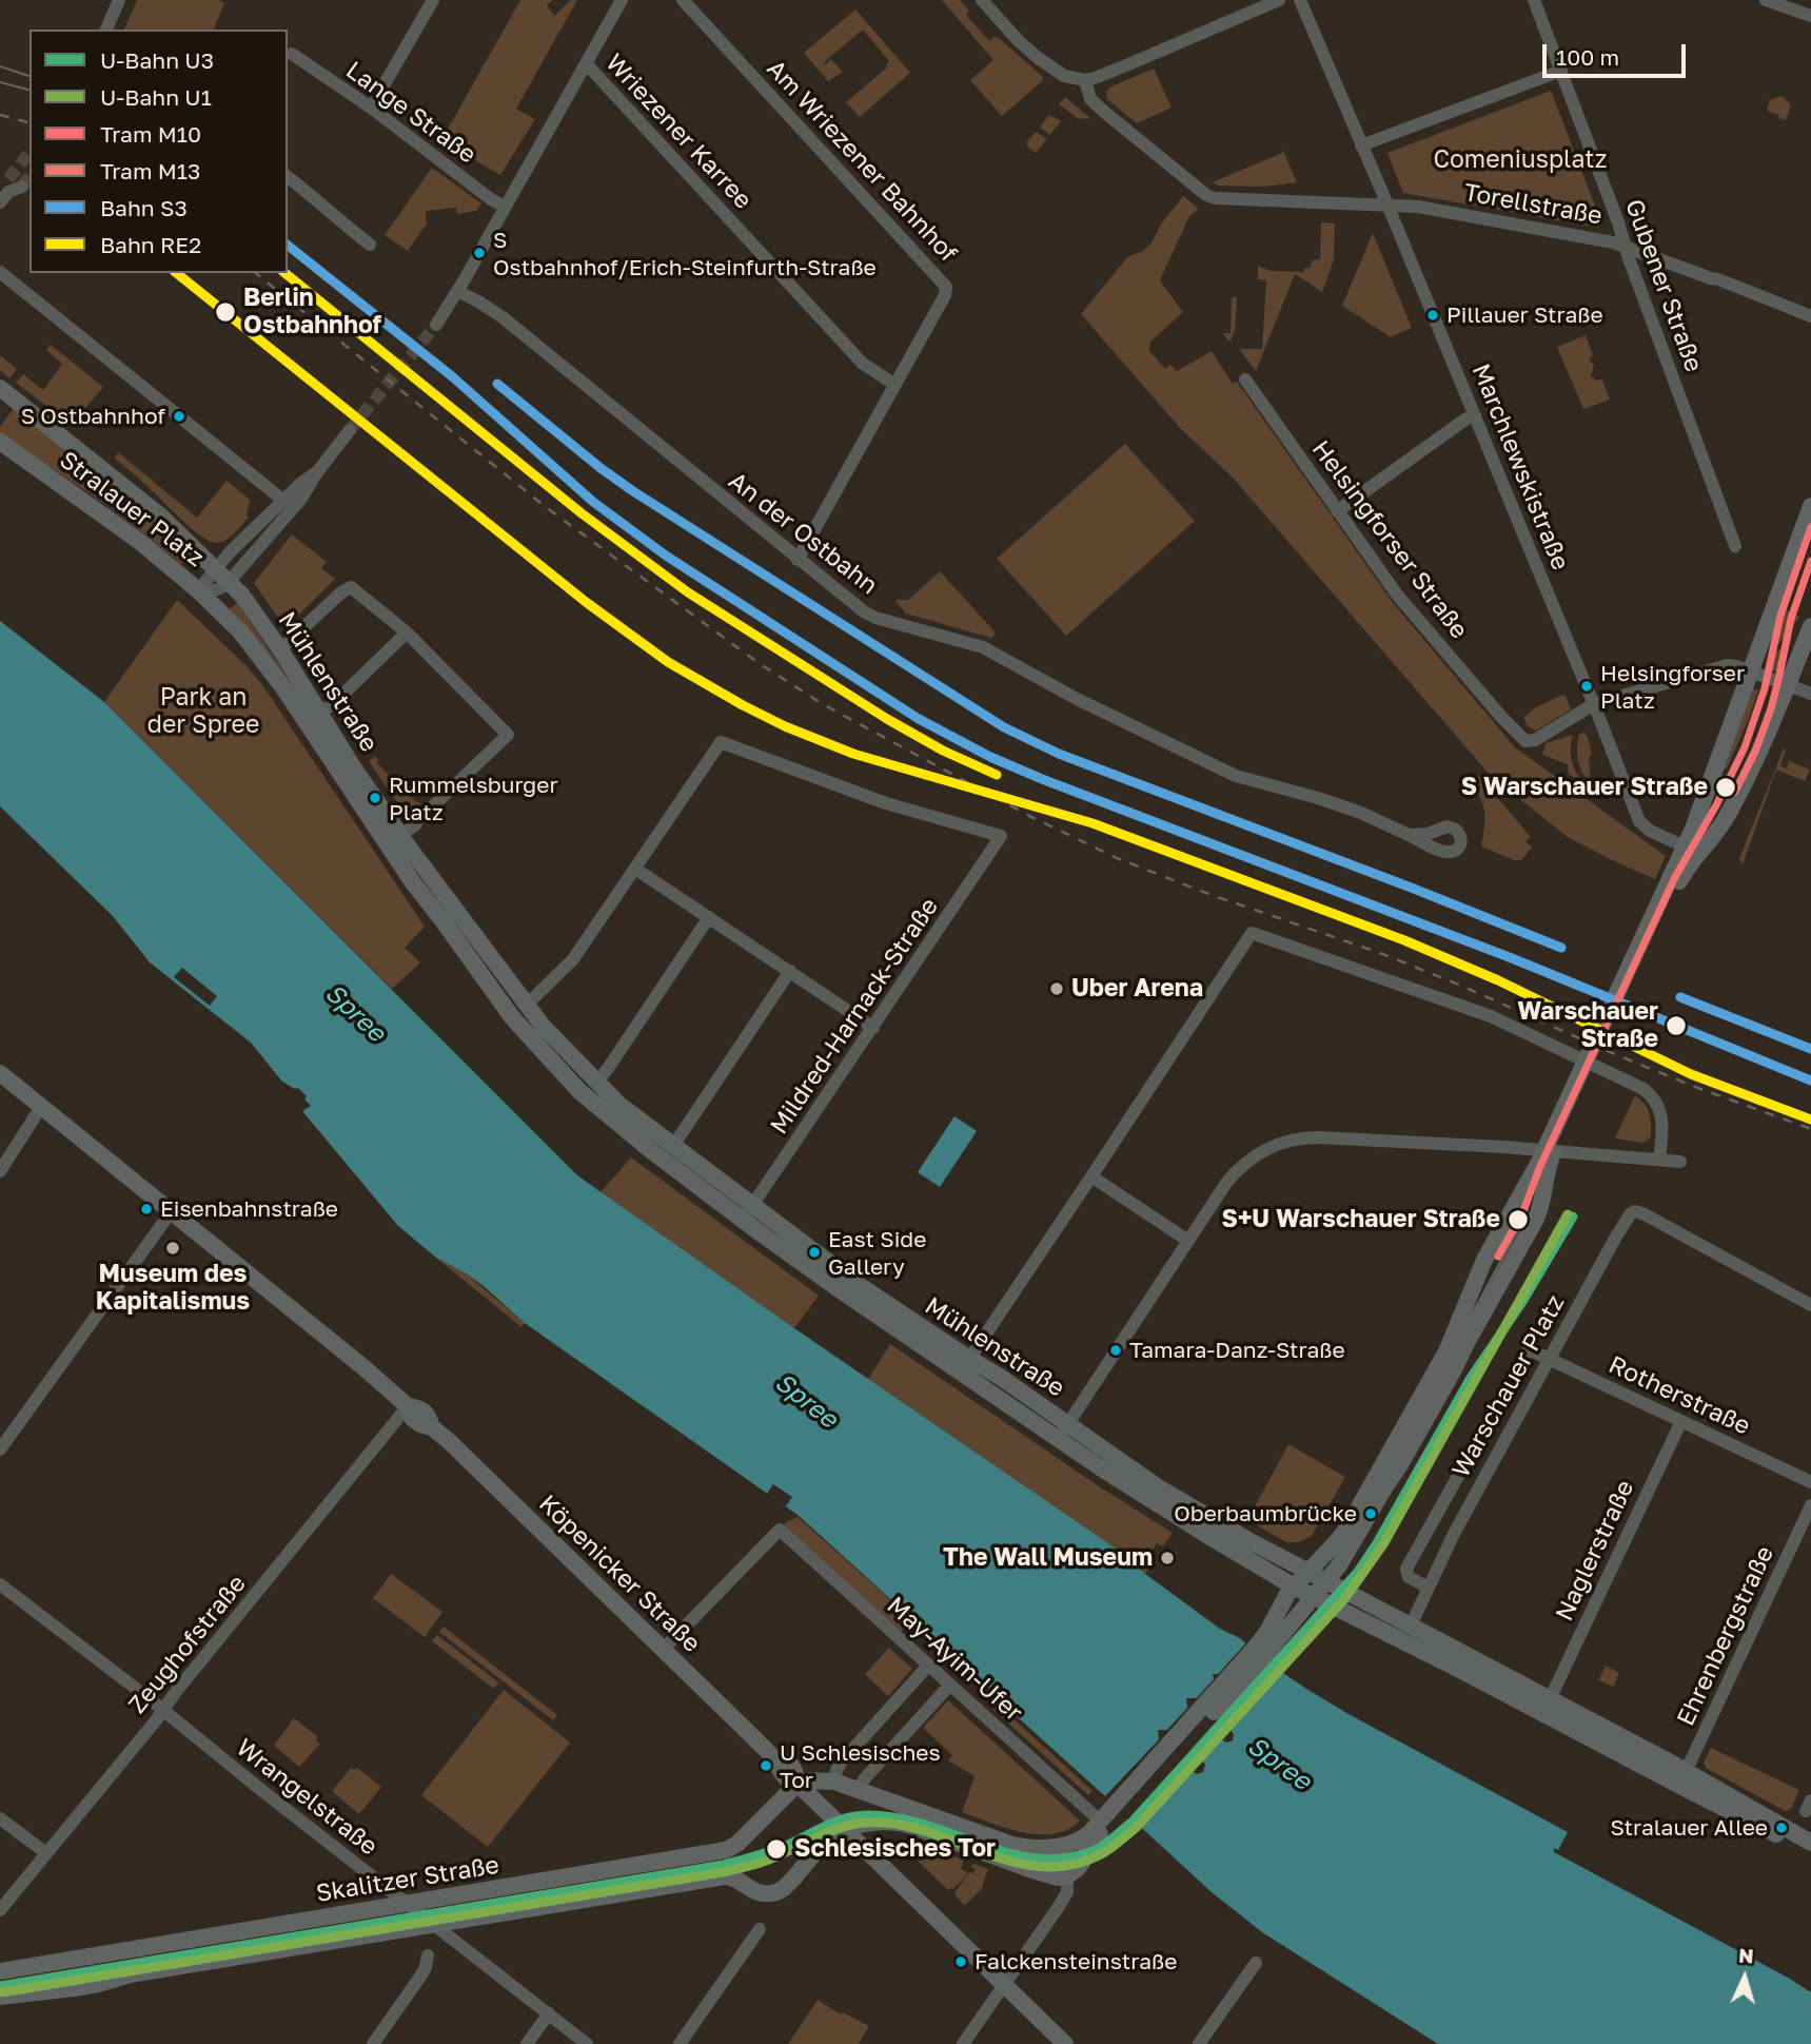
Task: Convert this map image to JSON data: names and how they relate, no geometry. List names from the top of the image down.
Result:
{
  "streets": {
    "main road": [
      "Stralauer Platz",
      "Mühlenstraße",
      "Köpenicker Straße",
      "Skalitzer Straße"
    ],
    "street": [
      "Lange Straße",
      "Wriezener Karree",
      "Am Wriezener Bahnhof",
      "Torellstraße",
      "Gubener Straße",
      "Marchlewskistraße",
      "An der Ostbahn",
      "Helsingforser Straße",
      "Mildred-Harnack-Straße",
      "Warschauer Platz",
      "Rotherstraße",
      "Naglerstraße",
      "Ehrenbergstraße",
      "Zeughofstraße",
      "May-Ayim-Ufer",
      "Wrangelstraße"
    ]
  },
  "crossings": [
    ["Wriezener Karree", "Am Wriezener Bahnhof"],
    ["Am Wriezener Bahnhof", "An der Ostbahn"],
    ["Torellstraße", "Gubener Straße"],
    ["Torellstraße", "Marchlewskistraße"],
    ["Marchlewskistraße", "Helsingforser Straße"],
    ["Stralauer Platz", "Mühlenstraße"],
    ["Mühlenstraße", "Mildred-Harnack-Straße"],
    ["Warschauer Platz", "Rotherstraße"],
    ["Rotherstraße", "Naglerstraße"],
    ["Köpenicker Straße", "Zeughofstraße"],
    ["Köpenicker Straße", "May-Ayim-Ufer"],
    ["Köpenicker Straße", "Skalitzer Straße"],
    ["Zeughofstraße", "Wrangelstraße"],
    ["Wrangelstraße", "Skalitzer Straße"]
  ],
  "water": ["Spree"],
  "parks": ["Comeniusplatz", "Park an der Spree"],
  "places": [
    "S Ostbahnhof/Erich-Steinfurth-Straße",
    "Berlin Ostbahnhof",
    "Pillauer Straße",
    "S Ostbahnhof",
    "Helsingforser Platz",
    "S Warschauer Straße",
    "Rummelsburger Platz",
    "Uber Arena",
    "Warschauer Straße",
    "Eisenbahnstraße",
    "S+U Warschauer Straße",
    "Museum des Kapitalismus",
    "East Side Gallery",
    "Tamara-Danz-Straße",
    "Oberbaumbrücke",
    "The Wall Museum",
    "U Schlesisches Tor",
    "Stralauer Allee",
    "Schlesisches Tor",
    "Falckensteinstraße"
  ],
  "lines": [
    "rail line S3",
    "rail line RE2",
    "tram line M10",
    "tram line M13",
    "metro line U1",
    "metro line U3"
  ],
  "legend": [
    "U-Bahn U3",
    "U-Bahn U1",
    "Tram M10",
    "Tram M13",
    "Bahn S3",
    "Bahn RE2"
  ],
  "scale_bar": "100 m",
  "north": "top"
}
